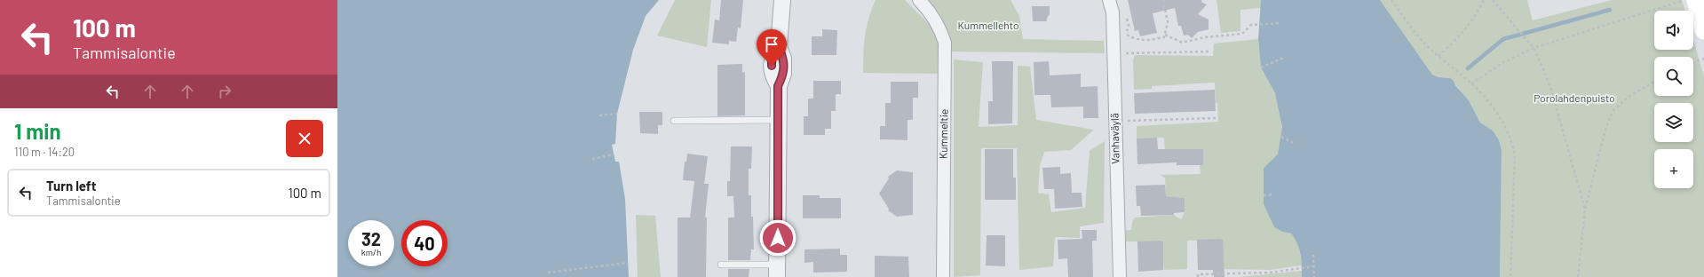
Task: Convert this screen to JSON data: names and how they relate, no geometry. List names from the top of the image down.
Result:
{
  "streets": {
    "street": ["Kummeltie", "Vanhaväylä"]
  },
  "parks": ["Kummellehto", "Porolahdenpuisto"],
  "page": {
    "turn": ["100 m", "Tammisalontie"],
    "map_buttons": "+",
    "heading": ["1 min", "110 m · 14:20"],
    "list": [
      {
        "name": "Turn left",
        "note": "Tammisalontie",
        "value": "100 m"
      }
    ],
    "speed": "32 km/h",
    "limit": "40"
  }
}
